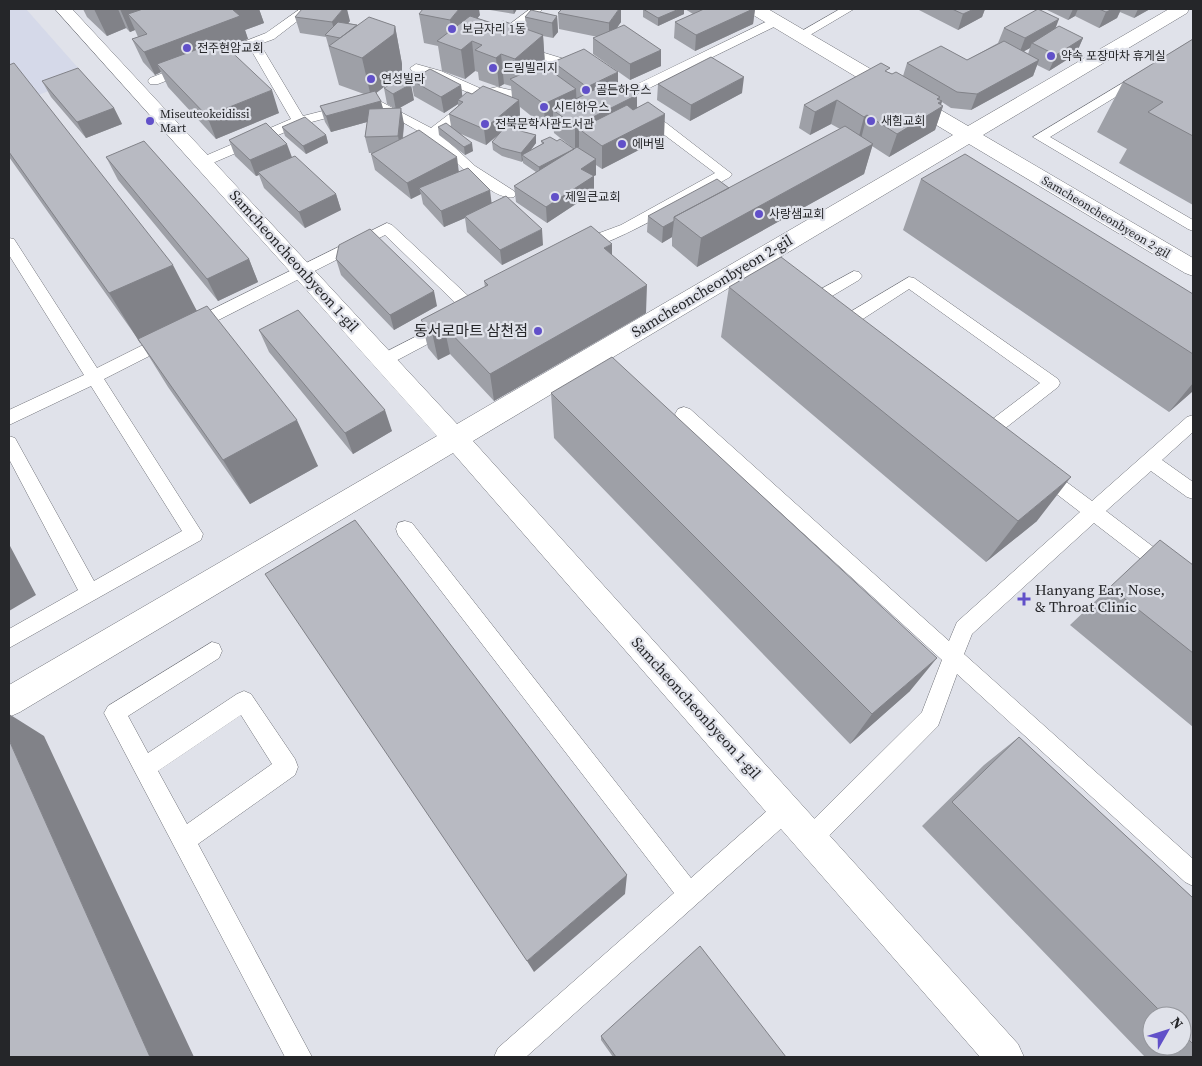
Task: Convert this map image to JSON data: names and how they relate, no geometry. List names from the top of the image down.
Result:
{
  "streets": {
    "street": ["Samcheoncheonbyeon 2-gil", "Samcheoncheonbyeon 1-gil"]
  },
  "crossings": [
    ["Samcheoncheonbyeon 2-gil", "Samcheoncheonbyeon 1-gil"]
  ],
  "places": {
    "other": [
      "보금자리 1동",
      "전주현암교회",
      "약속 포장마차 휴게실",
      "드림빌리지",
      "연성빌라",
      "골든하우스",
      "시티하우스",
      "Miseuteokeidissi Mart",
      "새힘교회",
      "전북문학사관도서관",
      "에버빌",
      "제일큰교회",
      "사랑샘교회",
      "동서로마트 삼천점"
    ],
    "health": ["Hanyang Ear, Nose, & Throat Clinic"]
  },
  "north": "top right"
}
